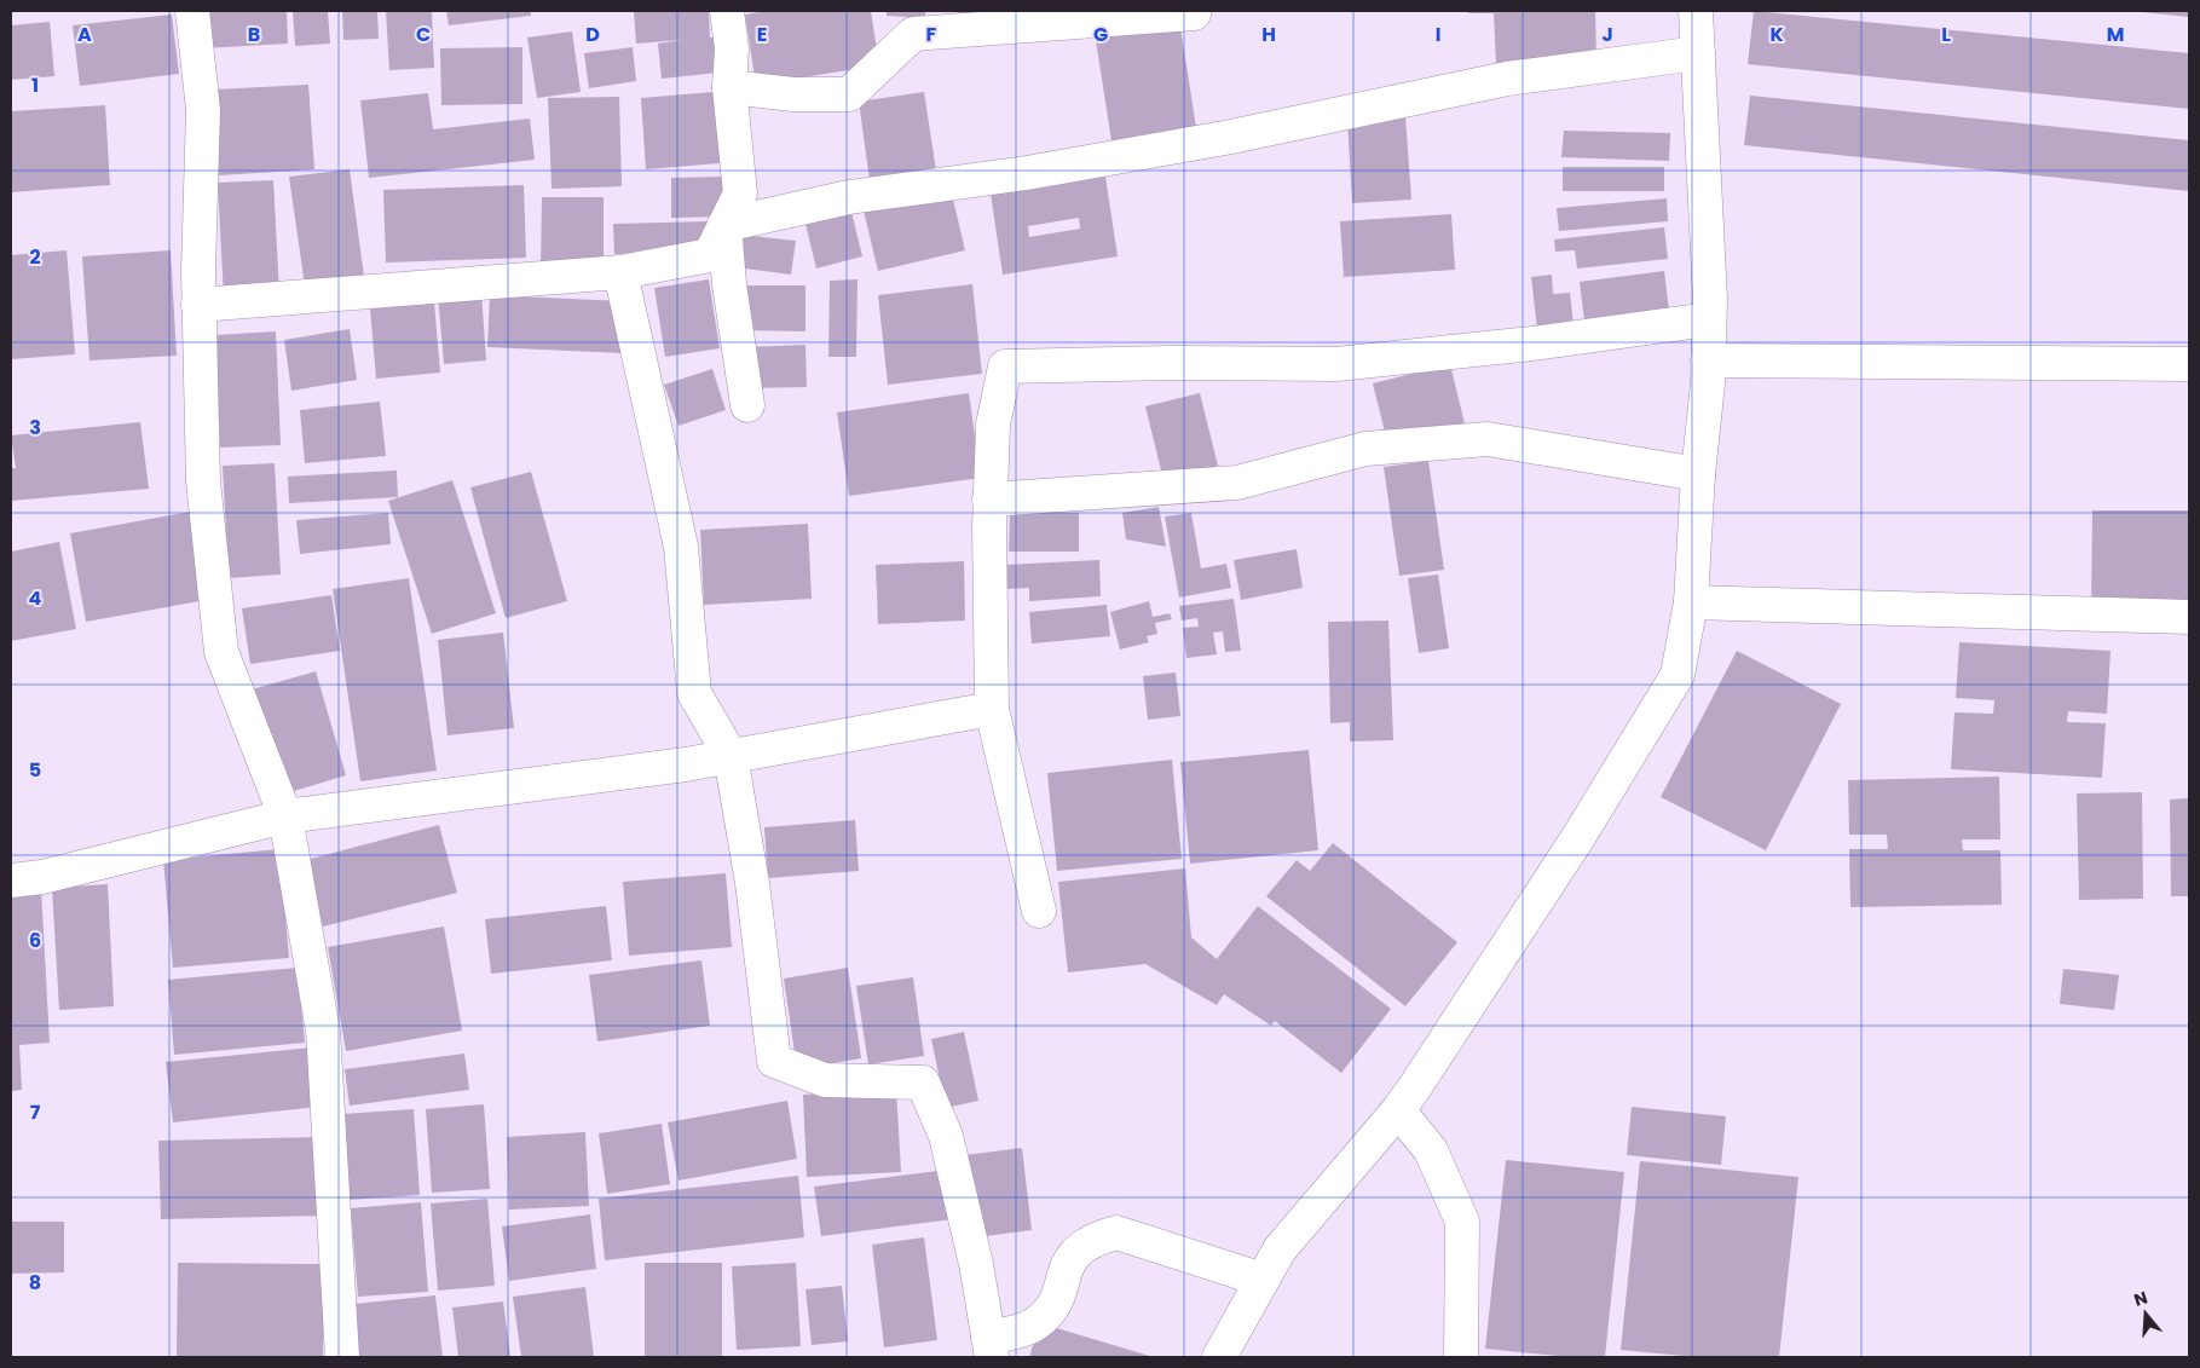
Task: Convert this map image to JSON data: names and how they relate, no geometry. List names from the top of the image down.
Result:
{
  "north": "top",
  "grid": {
    "columns": [
      "A",
      "B",
      "C",
      "D",
      "E",
      "F",
      "G",
      "H",
      "I",
      "J",
      "K",
      "L",
      "M"
    ],
    "rows": [
      "1",
      "2",
      "3",
      "4",
      "5",
      "6",
      "7",
      "8"
    ]
  }
}
